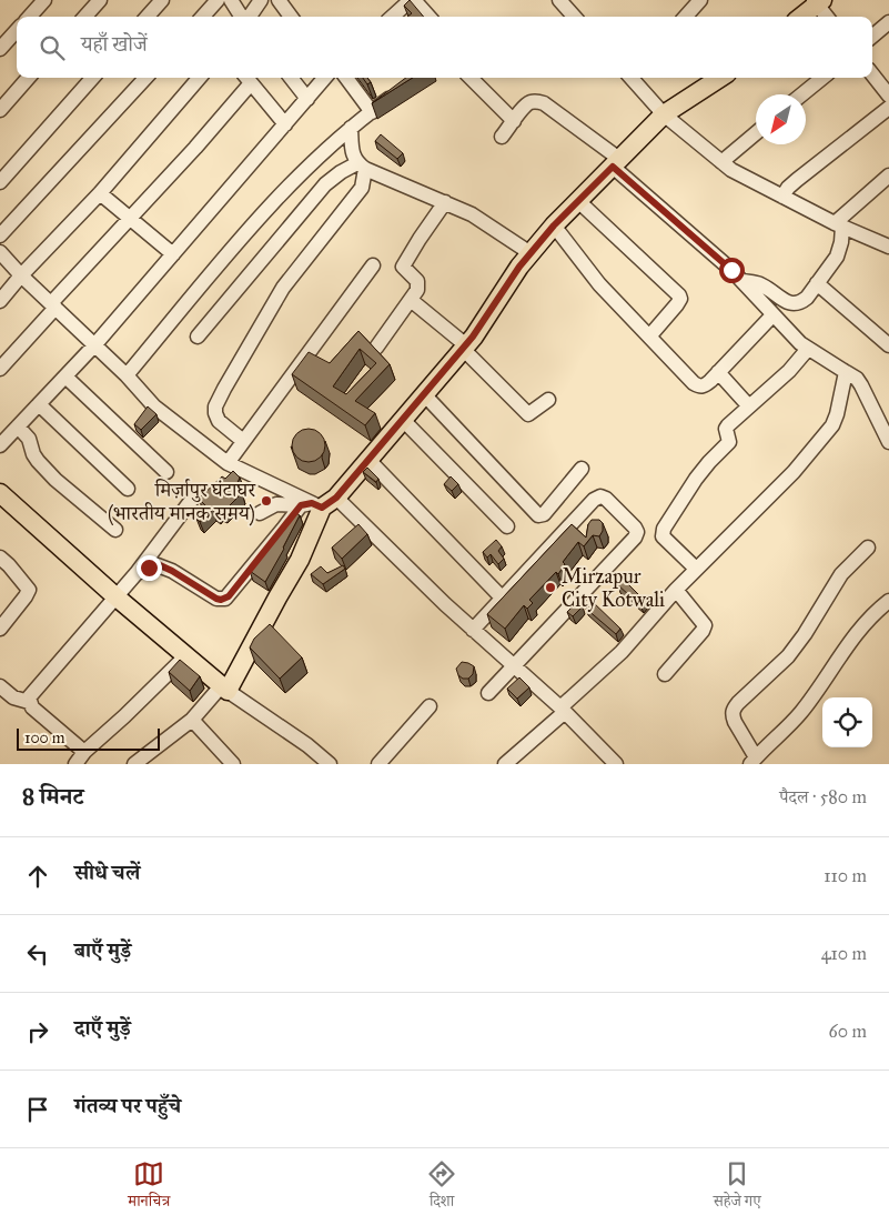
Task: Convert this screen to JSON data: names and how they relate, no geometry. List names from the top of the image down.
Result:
{
  "places": ["मिर्ज़ापुर घंटाघर (भारतीय मानक समय)", "Mirzapur City Kotwali"],
  "scale_bar": "100 m",
  "north": "bottom left",
  "page": {
    "search": "यहाँ खोजें",
    "scale": "100 m",
    "heading": ["8 मिनट", "पैदल · 580 m"],
    "list": [
      ["सीधे चलें", "110 m"],
      ["बाएँ मुड़ें", "410 m"],
      ["दाएँ मुड़ें", "60 m"],
      "गंतव्य पर पहुँचे"
    ],
    "nav": ["मानचित्र", "दिशा", "सहेजे गए"]
  }
}
